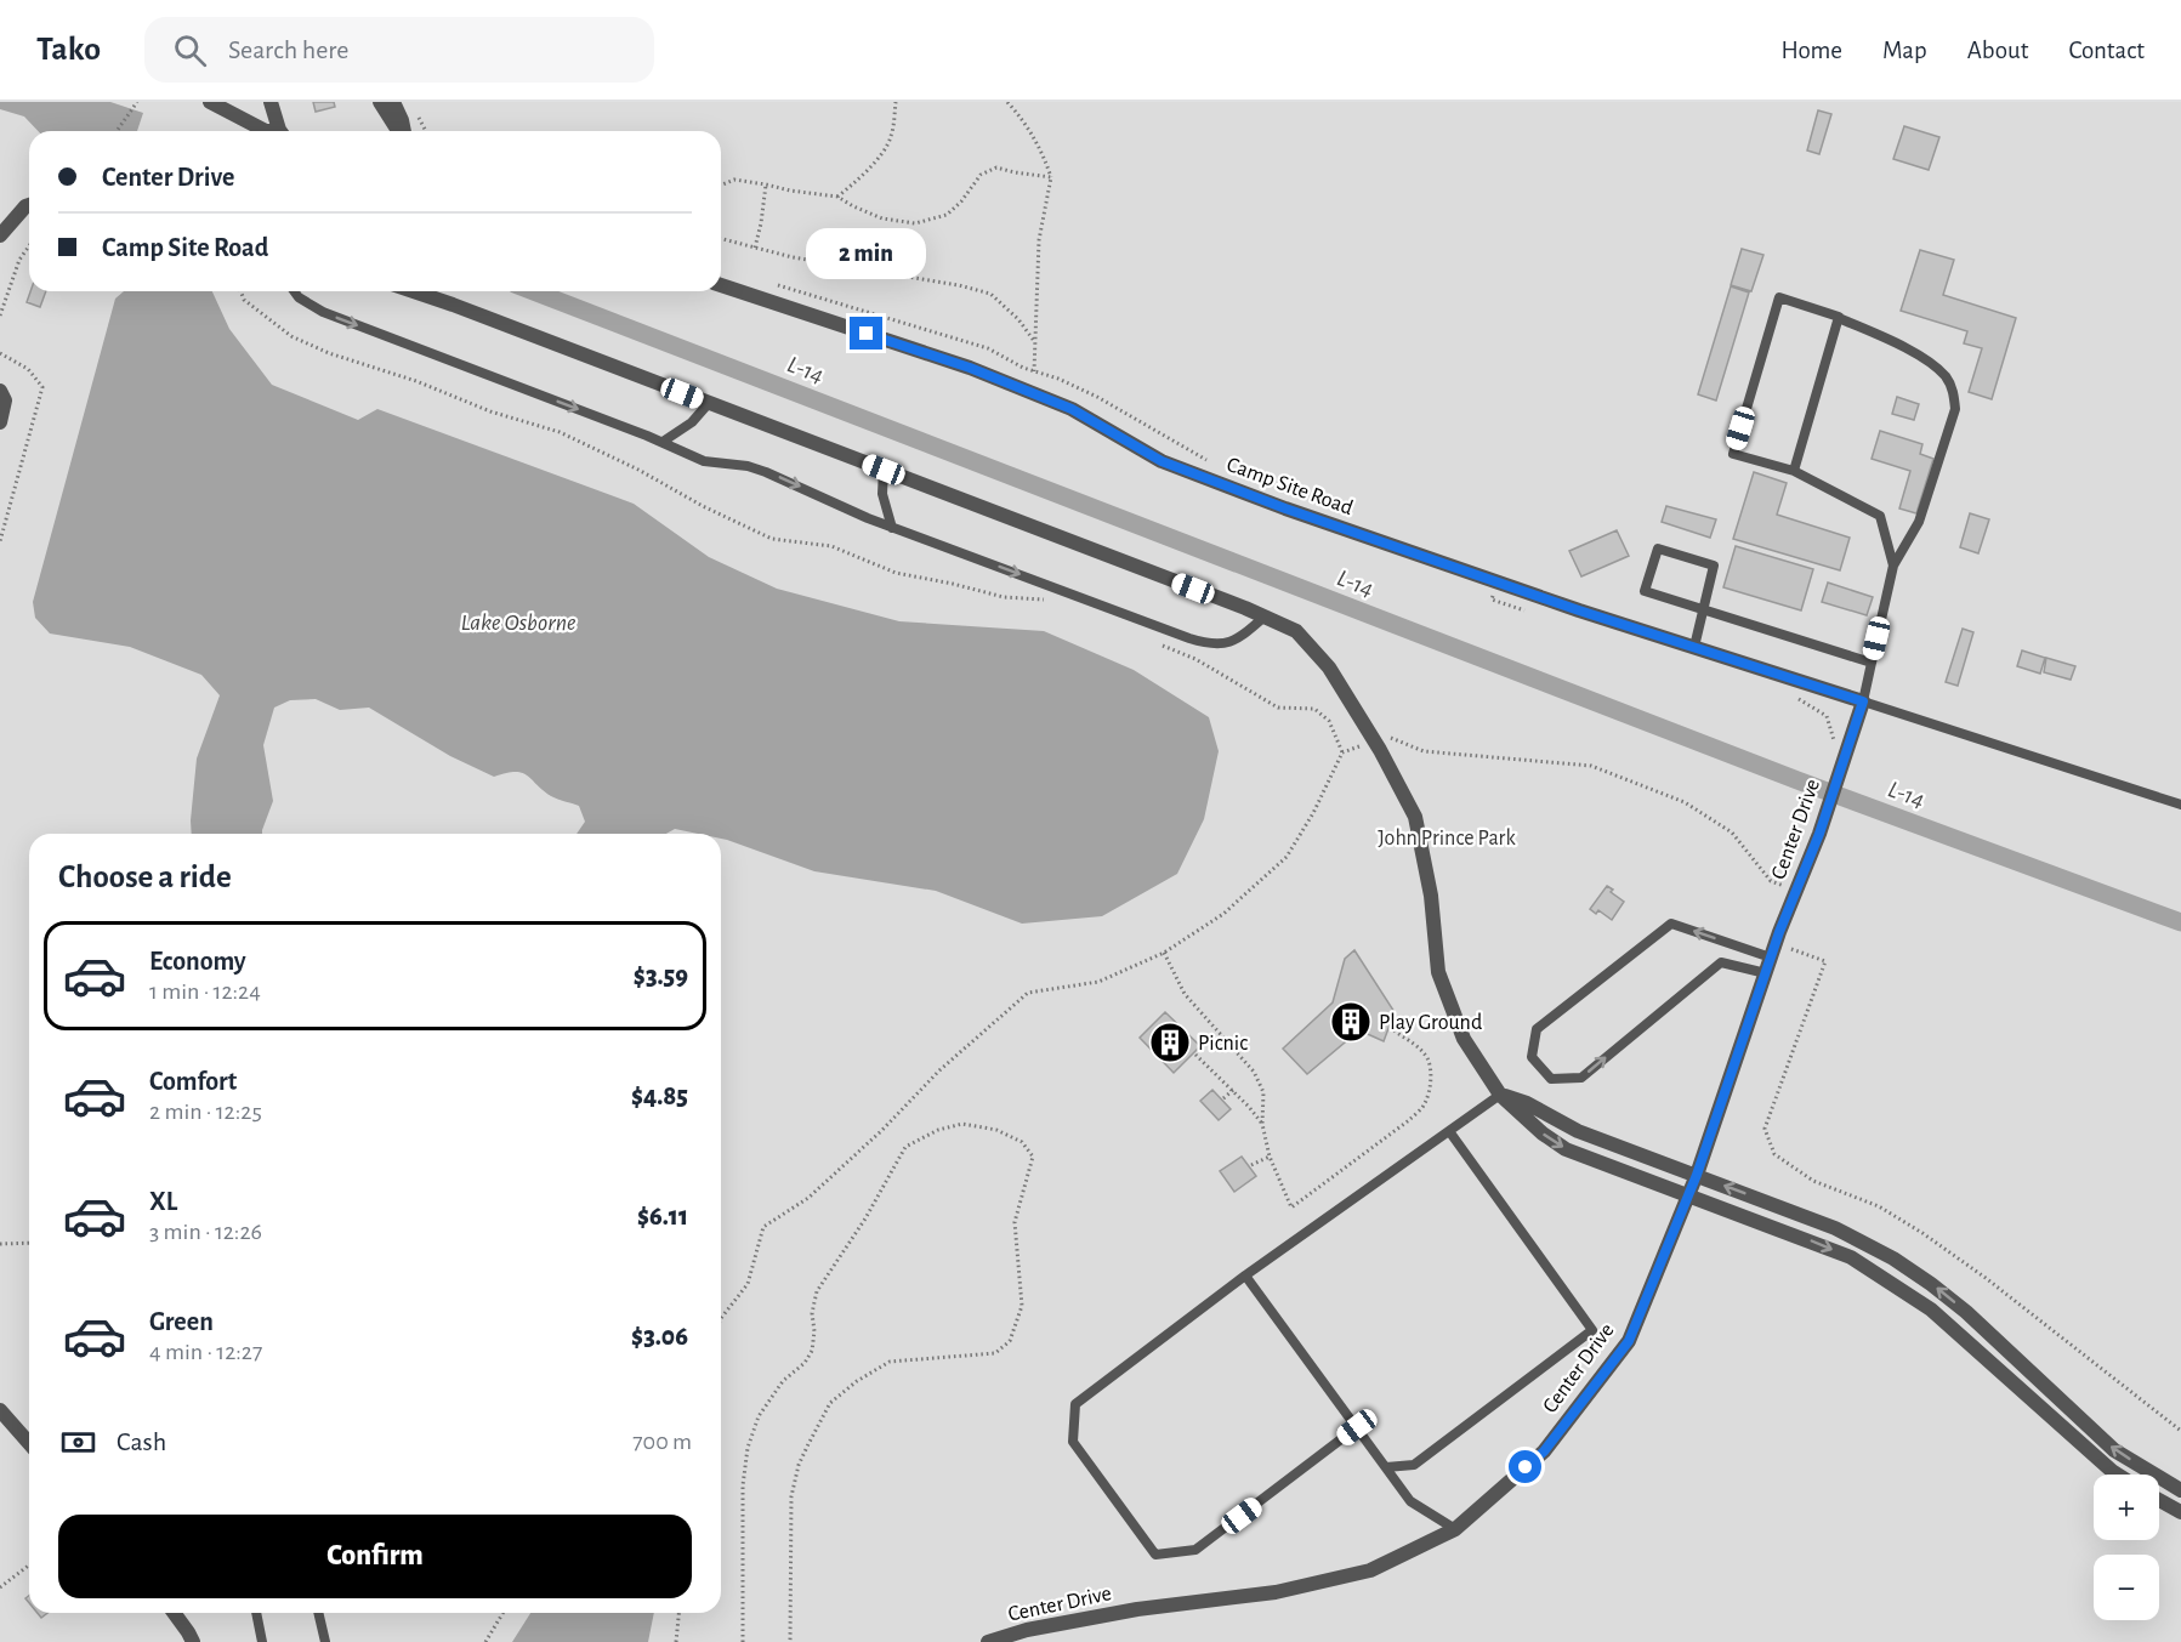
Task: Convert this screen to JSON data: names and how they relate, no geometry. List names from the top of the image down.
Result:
{
  "streets": {
    "street": ["Camp Site Road", "Center Drive"]
  },
  "crossings": [
    ["Camp Site Road", "Center Drive"]
  ],
  "water": ["L-14", "Lake Osborne"],
  "parks": ["John Prince Park"],
  "places": {
    "building": ["Play Ground", "Picnic"]
  },
  "page": {
    "header": "Tako",
    "search": "Search here",
    "nav": [
      "Home",
      "Map",
      "About",
      "Contact"
    ],
    "banner": ["Center Drive", "Camp Site Road"],
    "bubble": "2 min",
    "heading": "Choose a ride",
    "list": [
      {
        "name": "Economy",
        "note": "1 min · 12:24",
        "value": "$3.59"
      },
      {
        "name": "Comfort",
        "note": "2 min · 12:25",
        "value": "$4.85"
      },
      {
        "name": "XL",
        "note": "3 min · 12:26",
        "value": "$6.11"
      },
      {
        "name": "Green",
        "note": "4 min · 12:27",
        "value": "$3.06"
      }
    ],
    "pay": ["Cash", "700 m"],
    "map_buttons": ["+", "−"],
    "buttons": "Confirm"
  }
}
